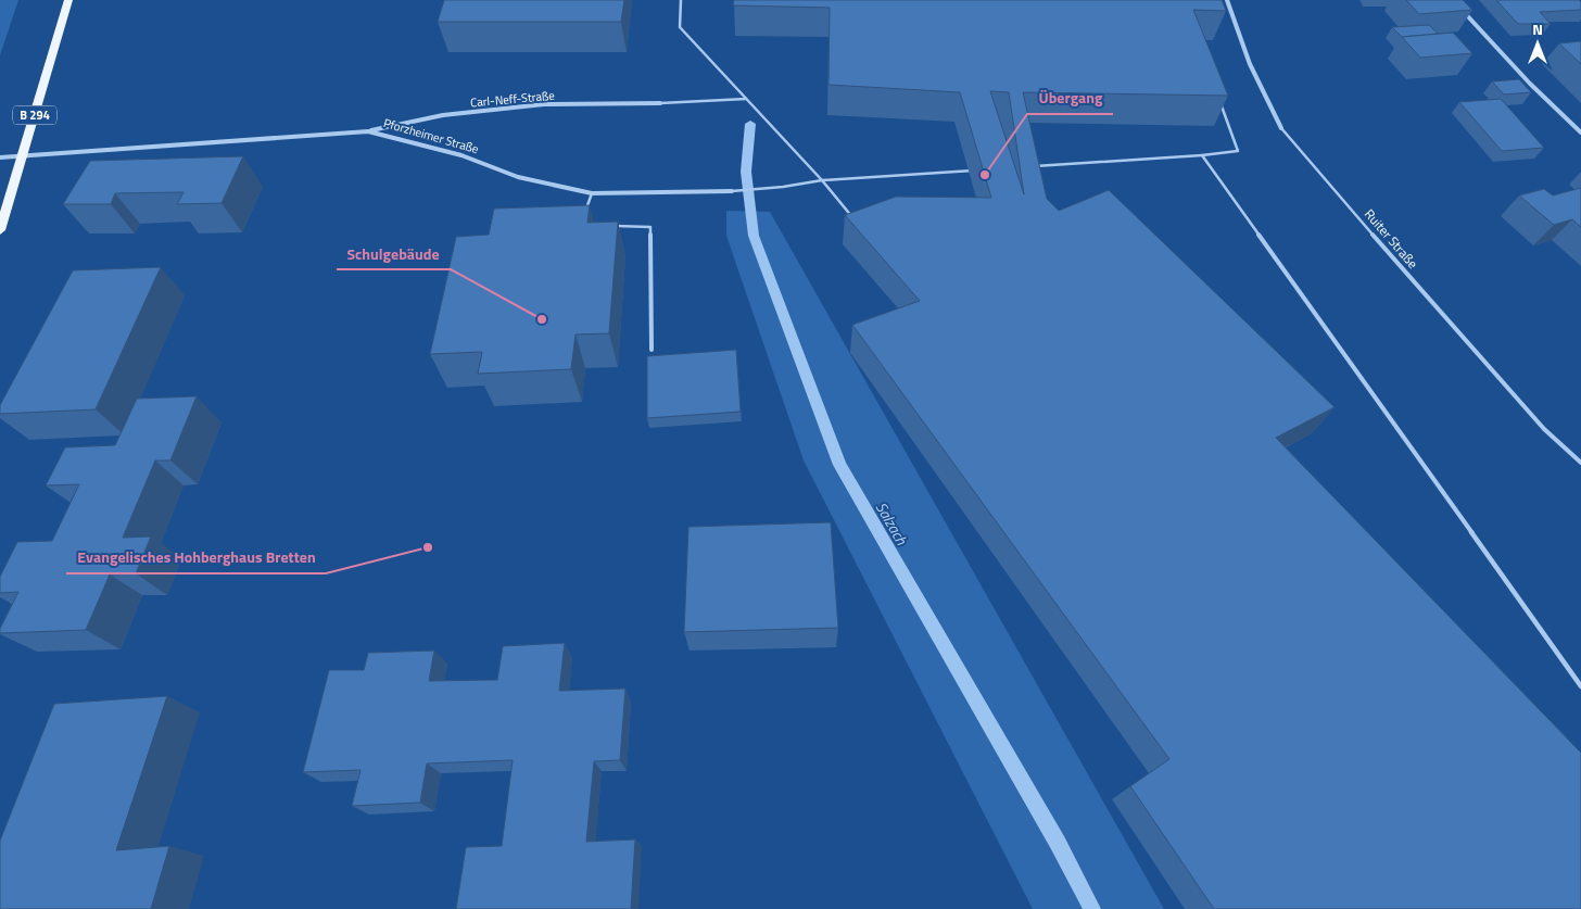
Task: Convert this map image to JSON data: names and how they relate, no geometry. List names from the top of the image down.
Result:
{
  "streets": {
    "main road": ["B 294"],
    "street": ["Carl-Neff-Straße", "Pforzheimer Straße", "Ruiter Straße"]
  },
  "crossings": [
    ["Carl-Neff-Straße", "Pforzheimer Straße"],
    ["B 294", "Pforzheimer Straße"]
  ],
  "water": ["Salzach"],
  "places": ["Übergang", "Schulgebäude", "Evangelisches Hohberghaus Bretten"],
  "north": "top"
}
